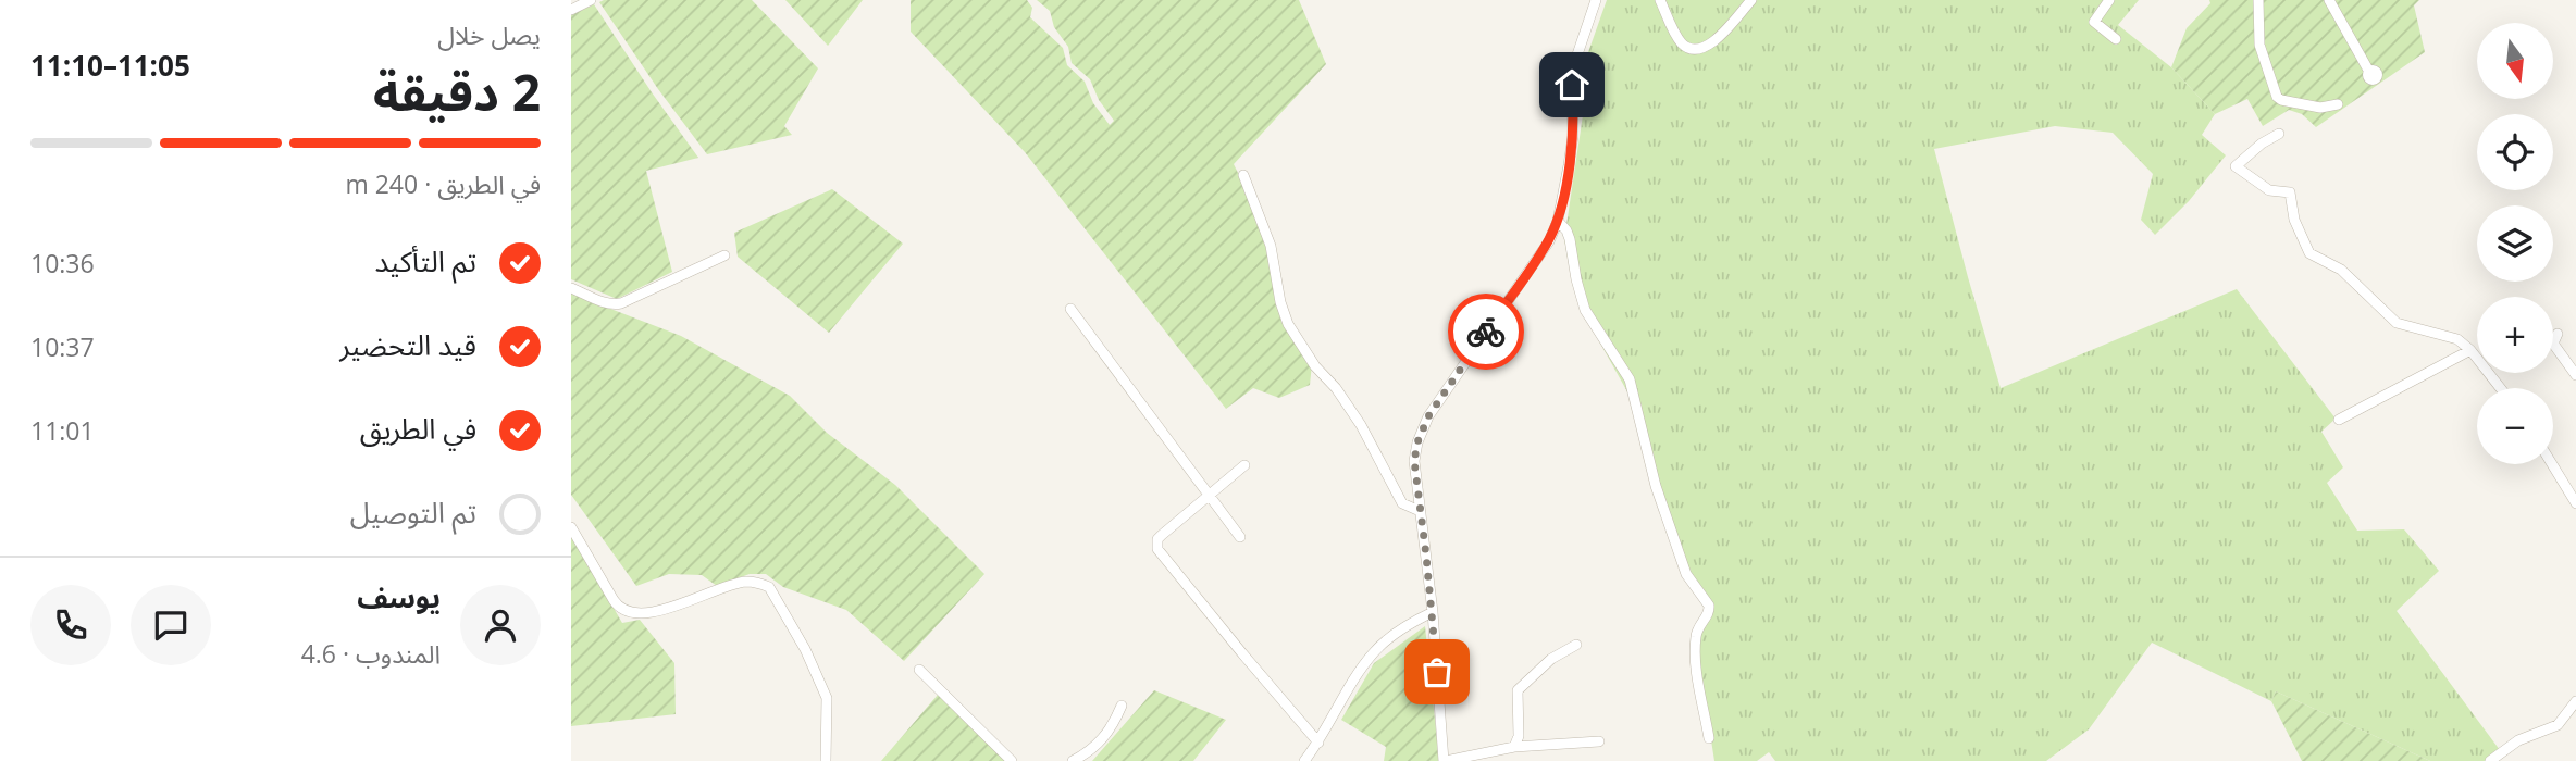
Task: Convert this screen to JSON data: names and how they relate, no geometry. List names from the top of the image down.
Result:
{
  "north": "bottom",
  "page": {
    "heading": ["2 دقيقة", "يصل خلال", "11:05–11:10"],
    "panel": ["يوسف", "المندوب · 4.6"],
    "map_buttons": ["+", "−"],
    "bar": "في الطريق · 240 m",
    "list": [
      ["تم التأكيد", "10:36"],
      ["قيد التحضير", "10:37"],
      ["في الطريق", "11:01"],
      "تم التوصيل"
    ]
  }
}
